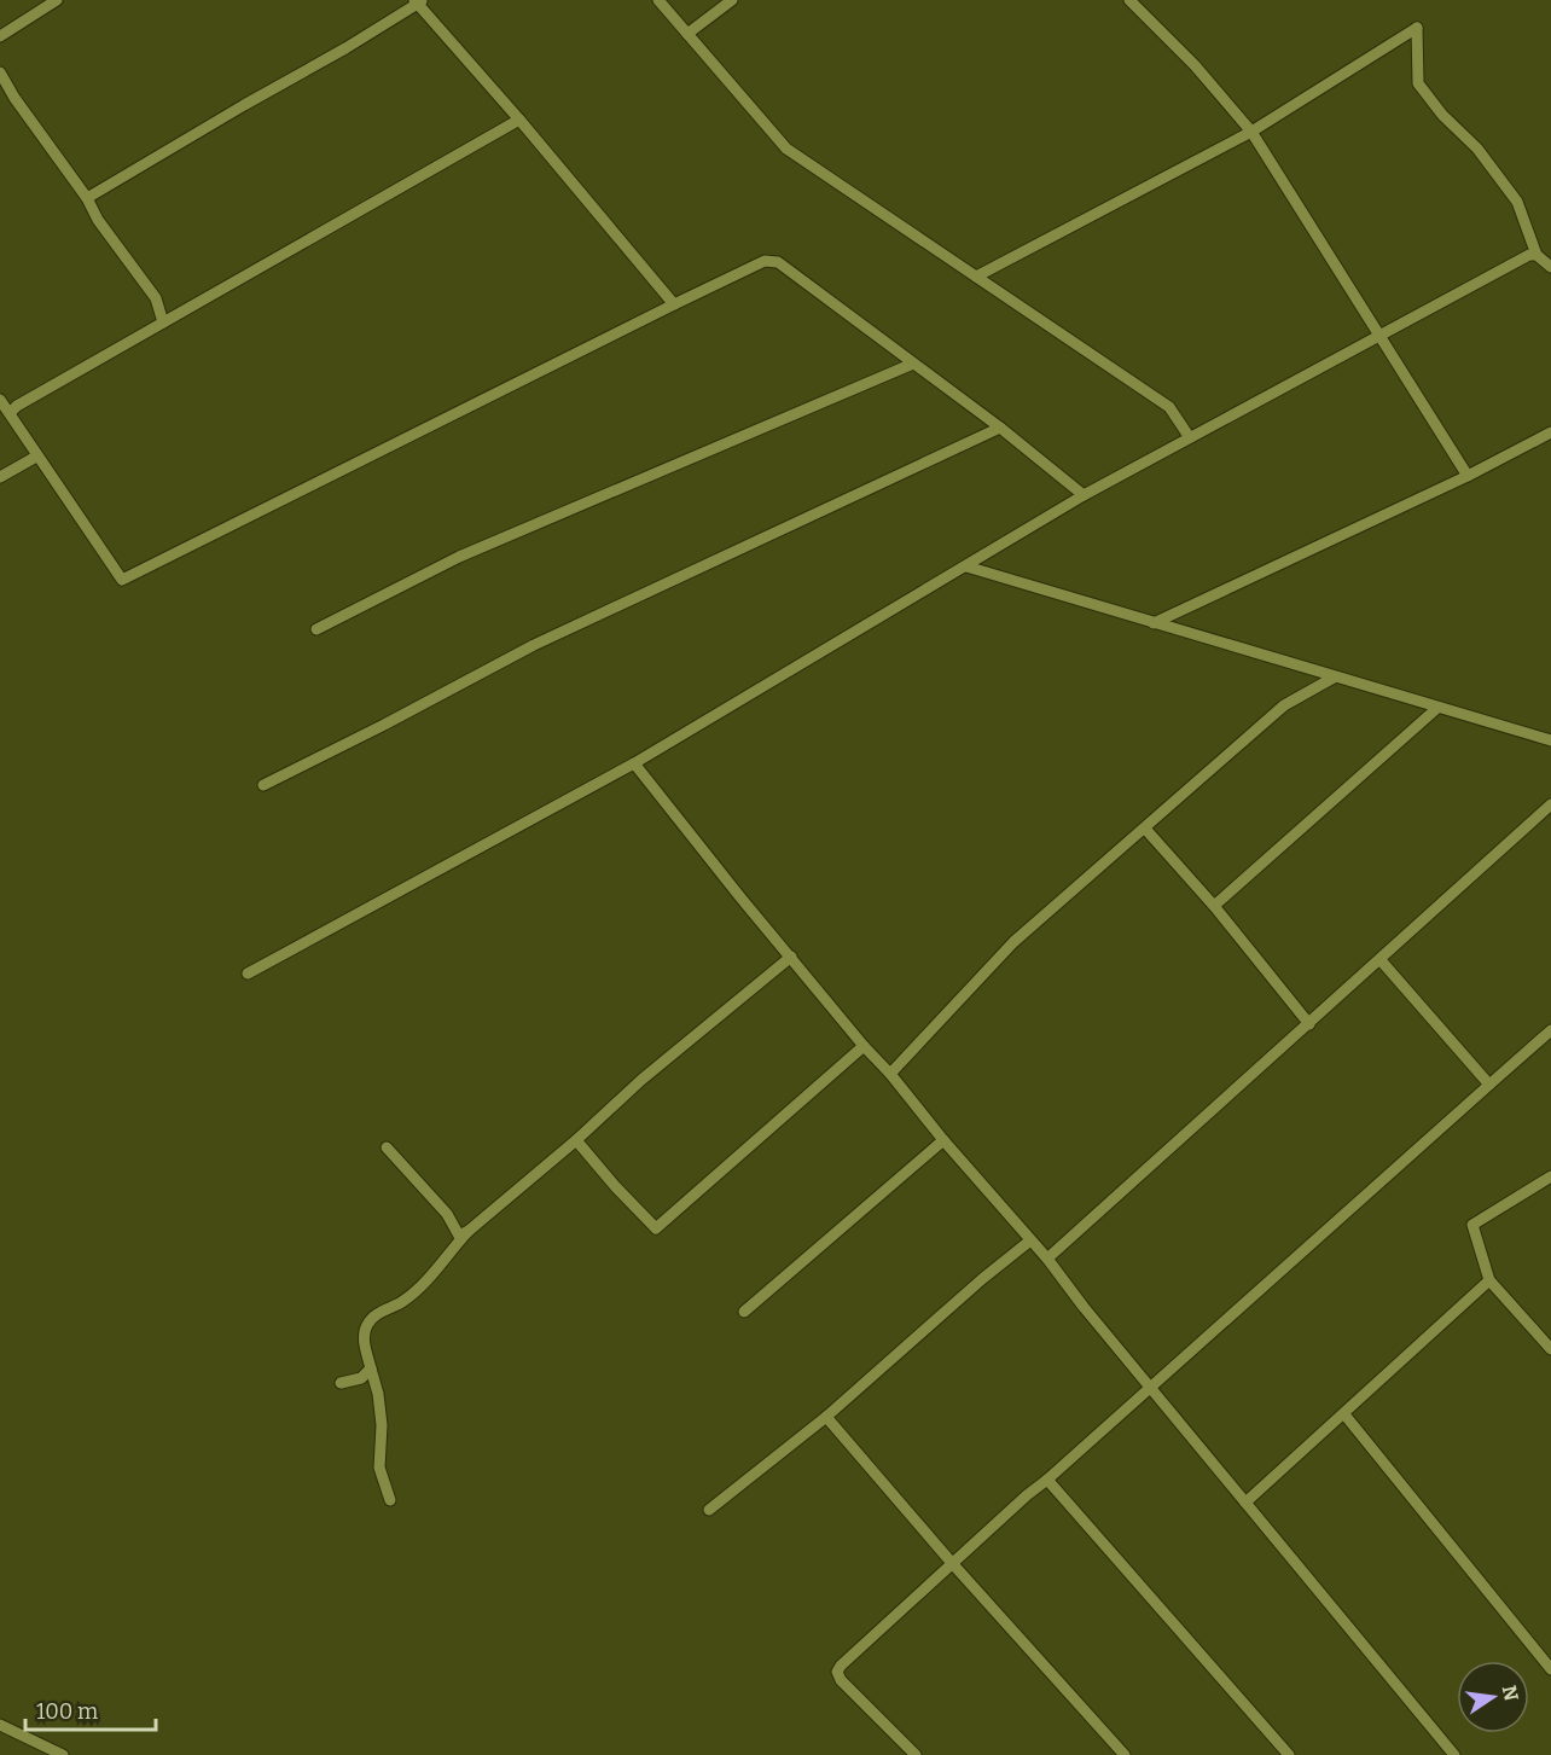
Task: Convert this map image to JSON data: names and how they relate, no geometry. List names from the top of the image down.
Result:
{
  "scale_bar": "100 m",
  "north": "right"
}
